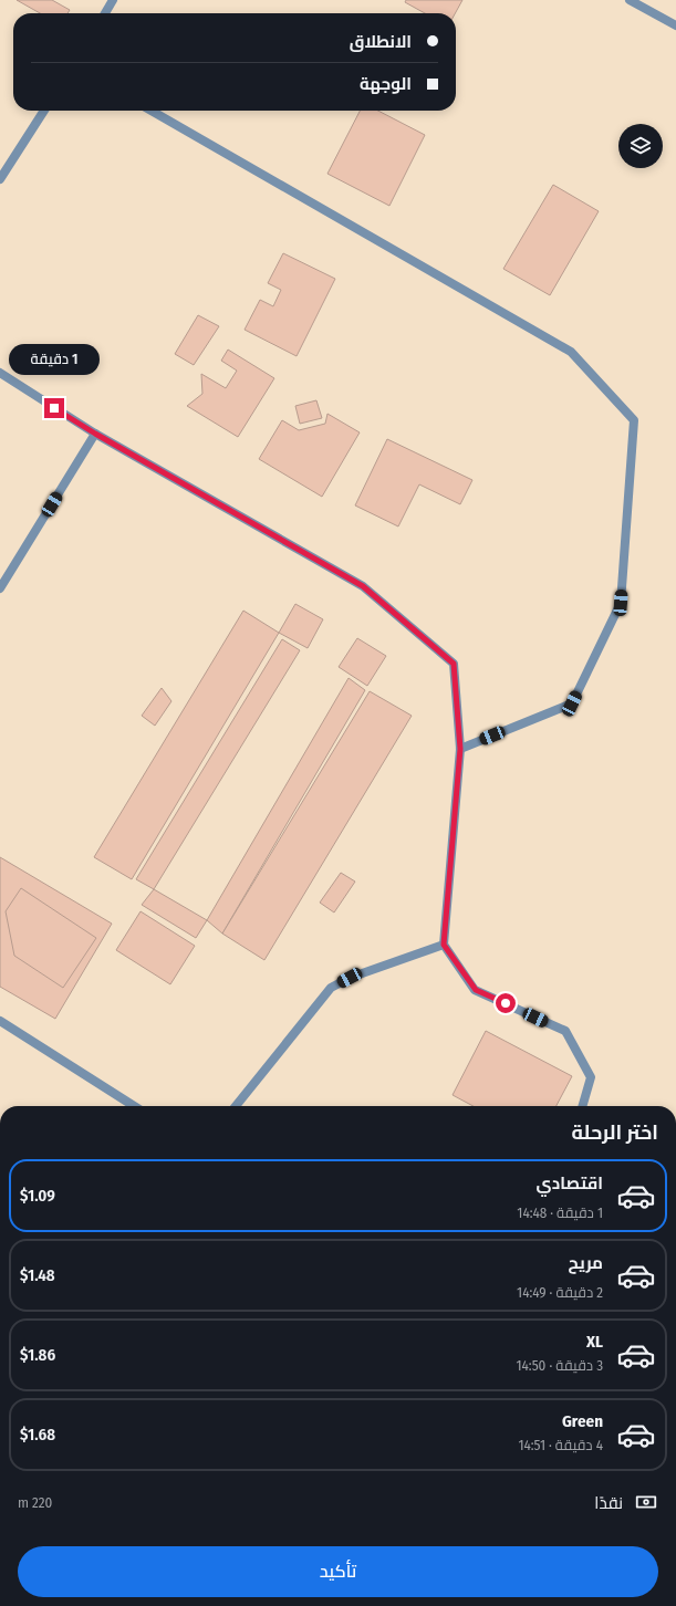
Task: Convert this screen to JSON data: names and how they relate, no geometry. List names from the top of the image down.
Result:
{
  "page": {
    "banner": ["الانطلاق", "الوجهة"],
    "bubble": "1 دقيقة",
    "heading": "اختر الرحلة",
    "list": [
      {
        "name": "اقتصادي",
        "note": "1 دقيقة · 14:48",
        "value": "$1.09"
      },
      {
        "name": "مريح",
        "note": "2 دقيقة · 14:49",
        "value": "$1.48"
      },
      {
        "name": "XL",
        "note": "3 دقيقة · 14:50",
        "value": "$1.86"
      },
      {
        "name": "Green",
        "note": "4 دقيقة · 14:51",
        "value": "$1.68"
      }
    ],
    "pay": ["نقدًا", "220 m"],
    "buttons": "تأكيد"
  }
}
